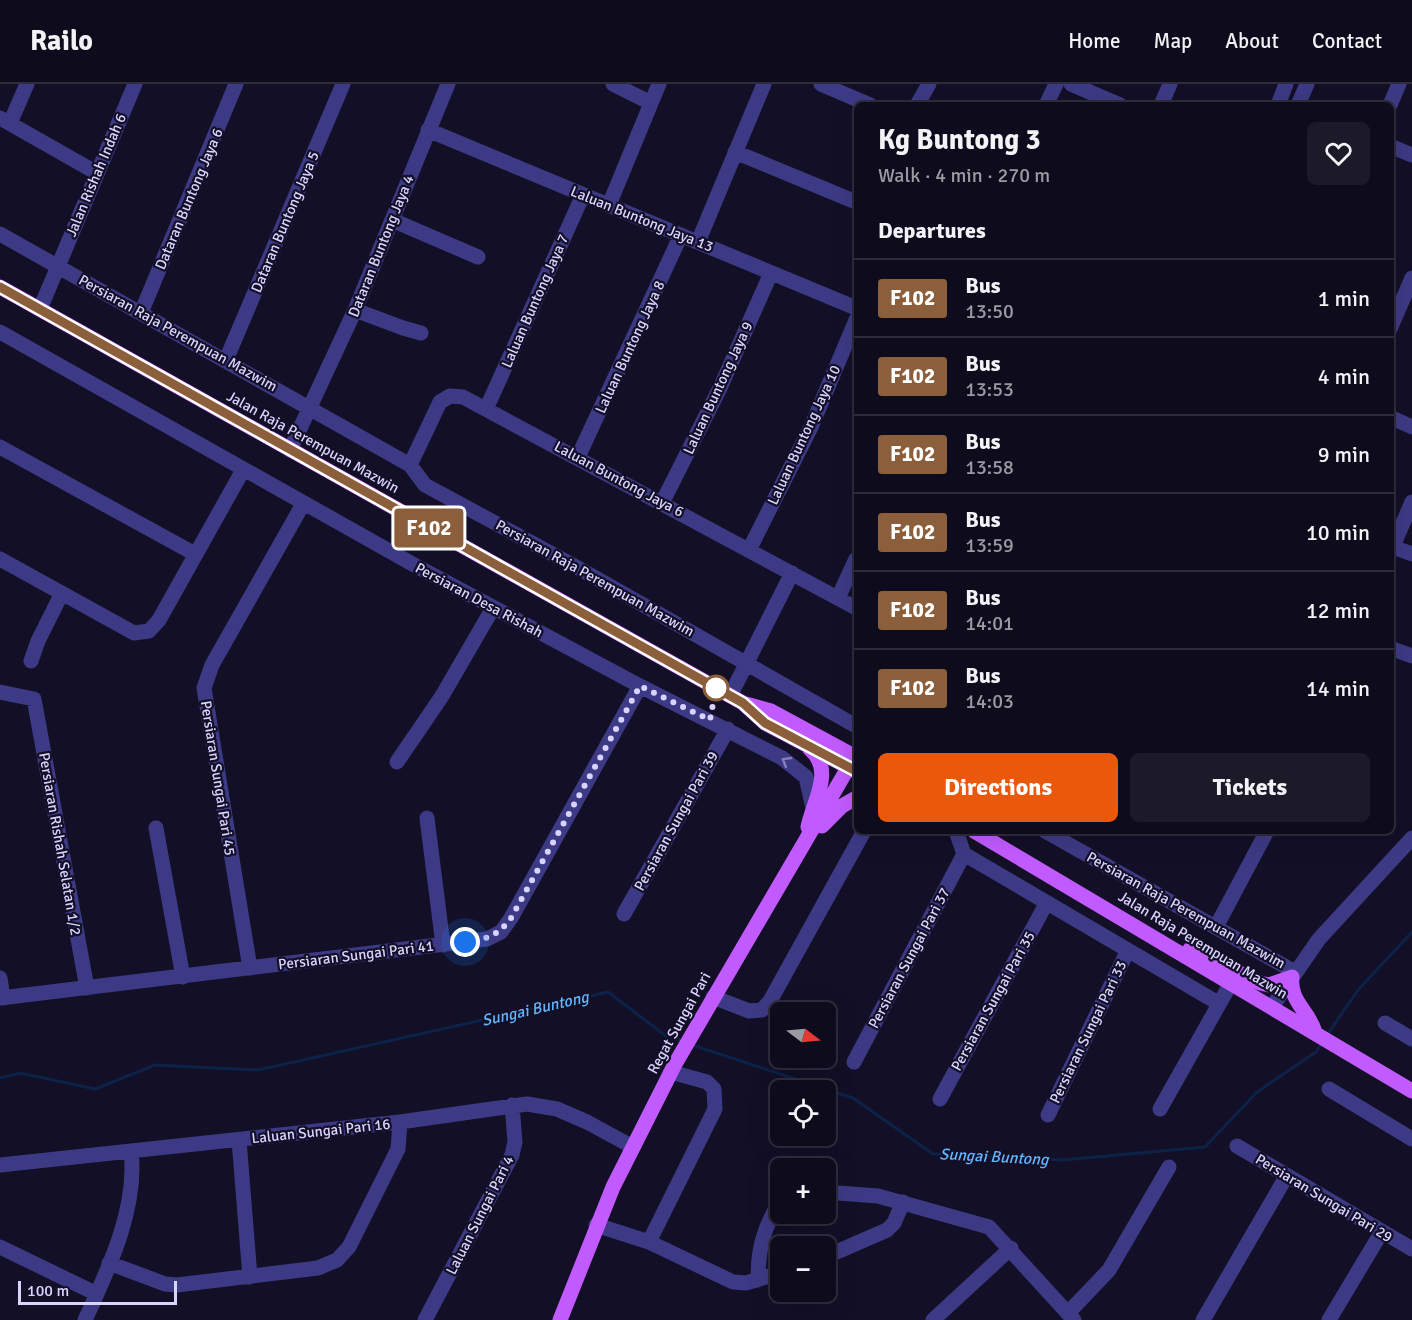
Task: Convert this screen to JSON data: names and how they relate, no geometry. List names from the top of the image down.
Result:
{
  "streets": {
    "main road": ["Jalan Raja Perempuan Mazwin", "Regat Sungai Pari"],
    "street": [
      "Jalan Rishah Indah 6",
      "Dataran Buntong Jaya 6",
      "Laluan Buntong Jaya 13",
      "Dataran Buntong Jaya 5",
      "Dataran Buntong Jaya 4",
      "Laluan Buntong Jaya 7",
      "Persiaran Raja Perempuan Mazwim",
      "Laluan Buntong Jaya 8",
      "Laluan Buntong Jaya 9",
      "Laluan Buntong Jaya 10",
      "Laluan Buntong Jaya 6",
      "Persiaran Desa Rishah",
      "Persiaran Sungai Pari 45",
      "Persiaran Sungai Pari 39",
      "Persiaran Rishah Selatan 1/2",
      "Persiaran Sungai Pari 41",
      "Persiaran Sungai Pari 37",
      "Persiaran Sungai Pari 35",
      "Persiaran Sungai Pari 33",
      "Laluan Sungai Pari 16",
      "Persiaran Sungai Pari 29",
      "Laluan Sungai Pari 4"
    ]
  },
  "crossings": [
    ["Jalan Rishah Indah 6", "Persiaran Raja Perempuan Mazwim"],
    ["Jalan Rishah Indah 6", "Jalan Raja Perempuan Mazwin"],
    ["Dataran Buntong Jaya 6", "Persiaran Raja Perempuan Mazwim"],
    ["Laluan Buntong Jaya 13", "Dataran Buntong Jaya 4"],
    ["Laluan Buntong Jaya 13", "Laluan Buntong Jaya 7"],
    ["Laluan Buntong Jaya 13", "Laluan Buntong Jaya 8"],
    ["Laluan Buntong Jaya 13", "Laluan Buntong Jaya 9"],
    ["Dataran Buntong Jaya 5", "Persiaran Raja Perempuan Mazwim"],
    ["Dataran Buntong Jaya 4", "Persiaran Raja Perempuan Mazwim"],
    ["Dataran Buntong Jaya 4", "Jalan Raja Perempuan Mazwin"],
    ["Laluan Buntong Jaya 7", "Laluan Buntong Jaya 6"],
    ["Persiaran Raja Perempuan Mazwim", "Laluan Buntong Jaya 6"],
    ["Laluan Buntong Jaya 8", "Laluan Buntong Jaya 6"],
    ["Laluan Buntong Jaya 9", "Laluan Buntong Jaya 6"],
    ["Laluan Buntong Jaya 10", "Laluan Buntong Jaya 6"],
    ["Jalan Raja Perempuan Mazwin", "Regat Sungai Pari"],
    ["Persiaran Desa Rishah", "Persiaran Sungai Pari 45"],
    ["Persiaran Desa Rishah", "Persiaran Sungai Pari 39"],
    ["Persiaran Desa Rishah", "Persiaran Sungai Pari 41"],
    ["Persiaran Sungai Pari 45", "Persiaran Sungai Pari 41"],
    ["Persiaran Rishah Selatan 1/2", "Persiaran Sungai Pari 41"],
    ["Regat Sungai Pari", "Laluan Sungai Pari 16"],
    ["Laluan Sungai Pari 16", "Laluan Sungai Pari 4"]
  ],
  "water": ["Sungai Buntong"],
  "lines": ["bus line F102"],
  "scale_bar": "100 m",
  "north": "right",
  "page": {
    "header": "Railo",
    "nav": [
      "Home",
      "Map",
      "About",
      "Contact"
    ],
    "on_map": "F102",
    "heading": [
      ["Kg Buntong 3", "Walk · 4 min · 270 m"],
      "Departures"
    ],
    "list": [
      {
        "mark": "F102",
        "name": "Bus",
        "note": "13:50",
        "value": "1 min"
      },
      {
        "mark": "F102",
        "name": "Bus",
        "note": "13:53",
        "value": "4 min"
      },
      {
        "mark": "F102",
        "name": "Bus",
        "note": "13:58",
        "value": "9 min"
      },
      {
        "mark": "F102",
        "name": "Bus",
        "note": "13:59",
        "value": "10 min"
      },
      {
        "mark": "F102",
        "name": "Bus",
        "note": "14:01",
        "value": "12 min"
      },
      {
        "mark": "F102",
        "name": "Bus",
        "note": "14:03",
        "value": "14 min"
      }
    ],
    "buttons": ["Directions", "Tickets"],
    "map_buttons": ["+", "−"],
    "scale": "100 m"
  }
}
